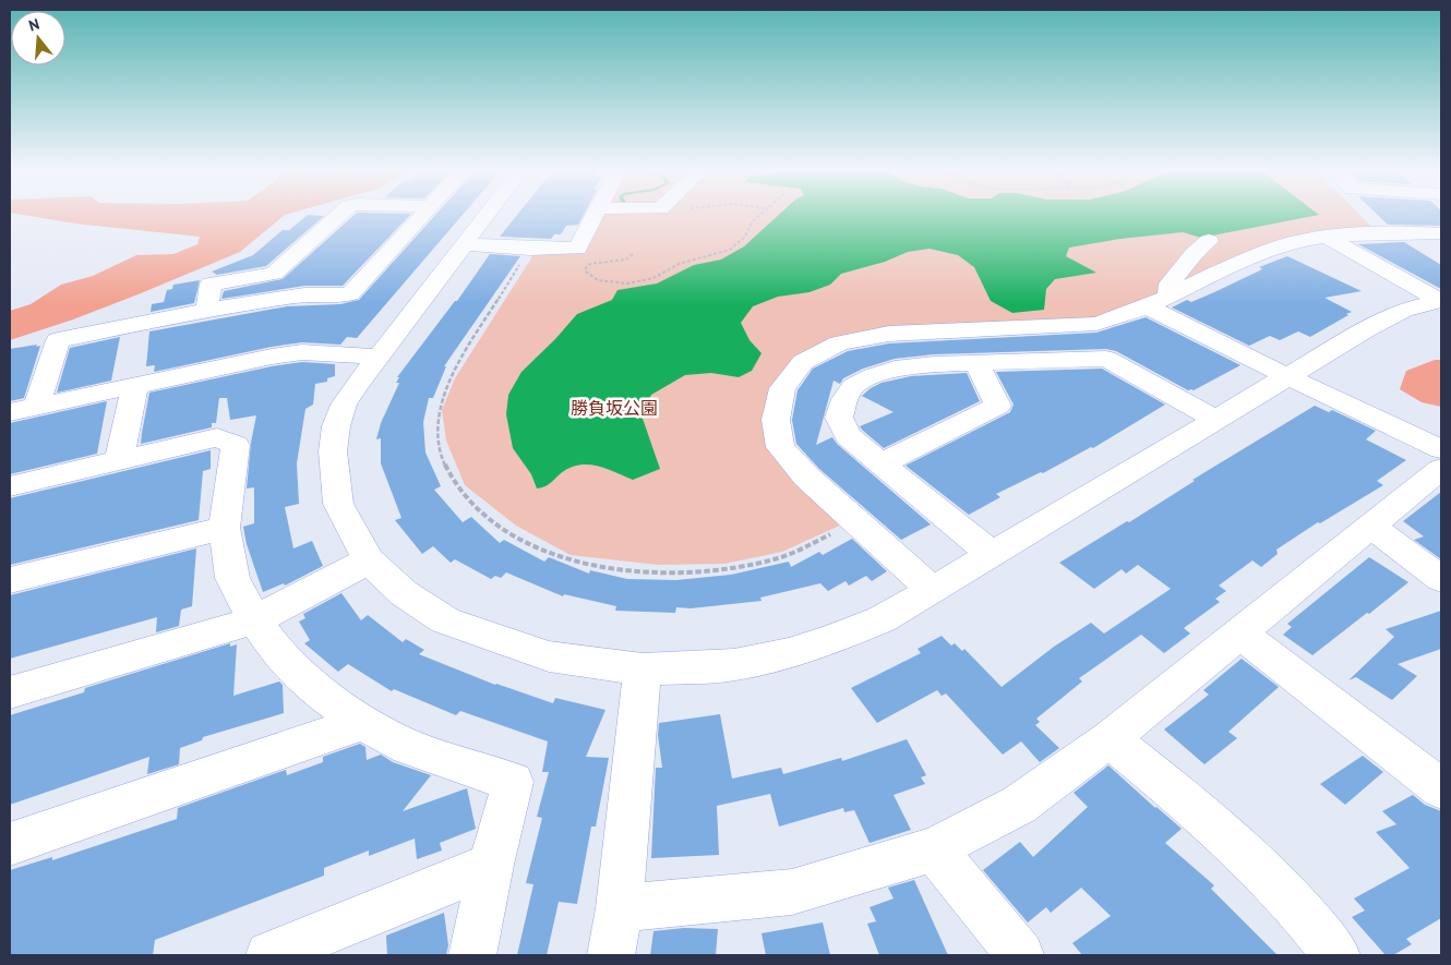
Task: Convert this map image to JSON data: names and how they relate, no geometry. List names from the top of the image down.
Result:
{
  "parks": ["勝負坂公園"],
  "north": "top"
}
